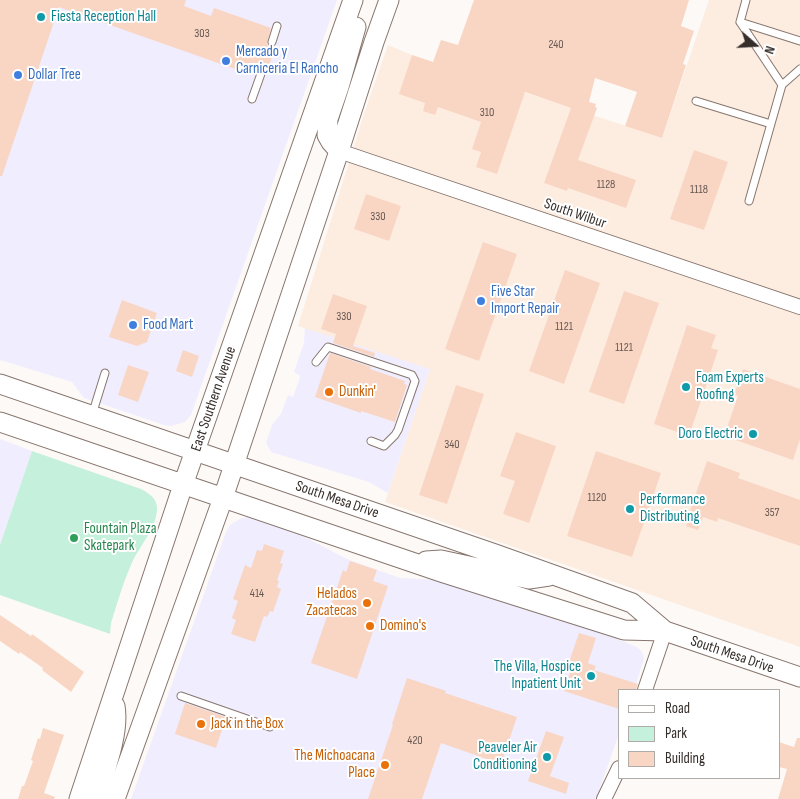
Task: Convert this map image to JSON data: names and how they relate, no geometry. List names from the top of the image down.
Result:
{
  "streets": {
    "main road": ["East Southern Avenue", "South Mesa Drive"],
    "street": ["South Wilbur"]
  },
  "crossings": [
    ["East Southern Avenue", "South Mesa Drive"]
  ],
  "places": [
    "Fiesta Reception Hall",
    "Mercado y Carniceria El Rancho",
    "Dollar Tree",
    "Five Star Import Repair",
    "Food Mart",
    "Foam Experts Roofing",
    "Dunkin'",
    "Doro Electric",
    "Performance Distributing",
    "Fountain Plaza Skatepark",
    "Helados Zacatecas",
    "Domino's",
    "The Villa, Hospice Inpatient Unit",
    "Jack in the Box",
    "Peaveler Air Conditioning",
    "The Michoacana Place"
  ],
  "house_numbers": [
    "303",
    "240",
    "310",
    "1128",
    "1118",
    "330",
    "330",
    "1121",
    "1121",
    "340",
    "1120",
    "357",
    "414",
    "420"
  ],
  "legend": ["Road", "Park", "Building"],
  "north": "right"
}
